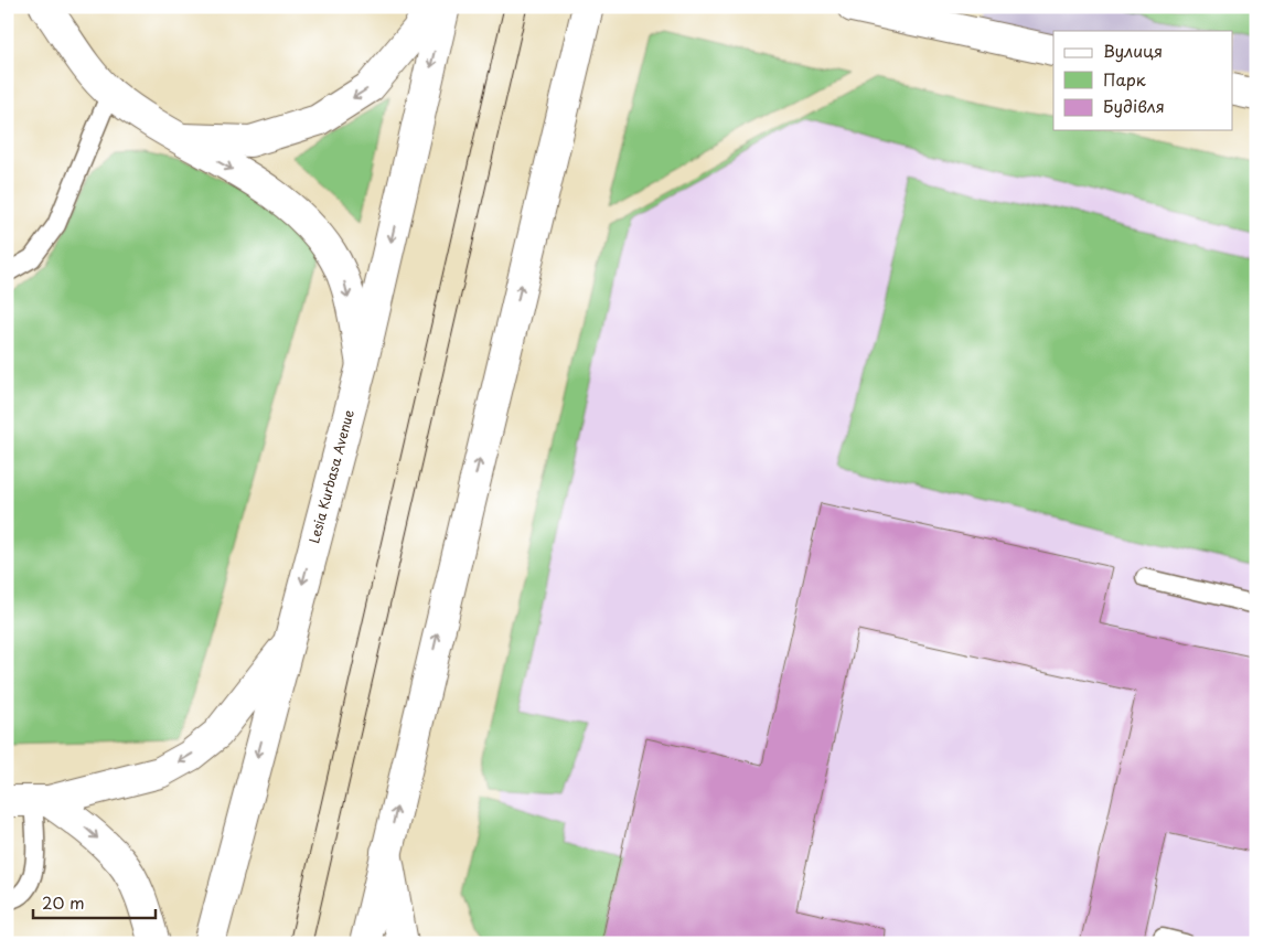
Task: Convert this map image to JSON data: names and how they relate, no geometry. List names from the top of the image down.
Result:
{
  "streets": {
    "main road": ["Lesia Kurbasa Avenue"]
  },
  "legend": ["Вулиця", "Парк", "Будівля"],
  "scale_bar": "20 m"
}
